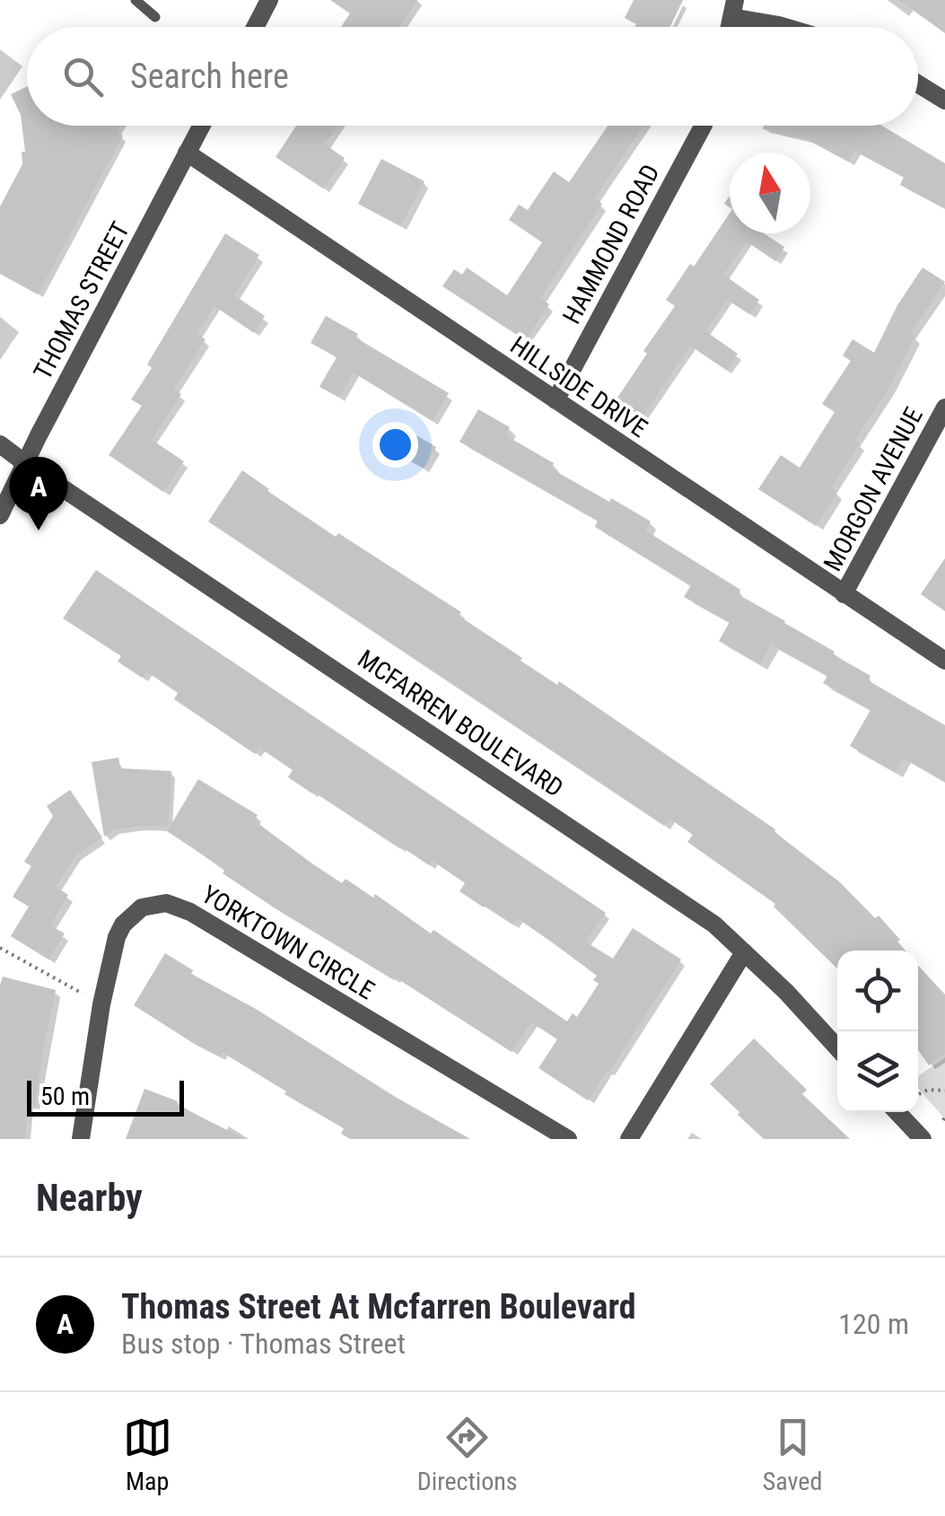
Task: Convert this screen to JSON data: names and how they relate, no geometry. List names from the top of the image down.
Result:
{
  "streets": {
    "street": [
      "HAMMOND ROAD",
      "THOMAS STREET",
      "HILLSIDE DRIVE",
      "MORGON AVENUE",
      "MCFARREN BOULEVARD",
      "YORKTOWN CIRCLE"
    ]
  },
  "crossings": [
    ["HAMMOND ROAD", "HILLSIDE DRIVE"],
    ["THOMAS STREET", "HILLSIDE DRIVE"],
    ["THOMAS STREET", "MCFARREN BOULEVARD"],
    ["HILLSIDE DRIVE", "MORGON AVENUE"]
  ],
  "scale_bar": "50 m",
  "north": "top",
  "page": {
    "search": "Search here",
    "pins": "A",
    "scale": "50 m",
    "heading": "Nearby",
    "list": [
      {
        "mark": "A",
        "name": "Thomas Street At Mcfarren Boulevard",
        "note": "Bus stop · Thomas Street",
        "value": "120 m"
      }
    ],
    "nav": ["Map", "Directions", "Saved"]
  }
}
